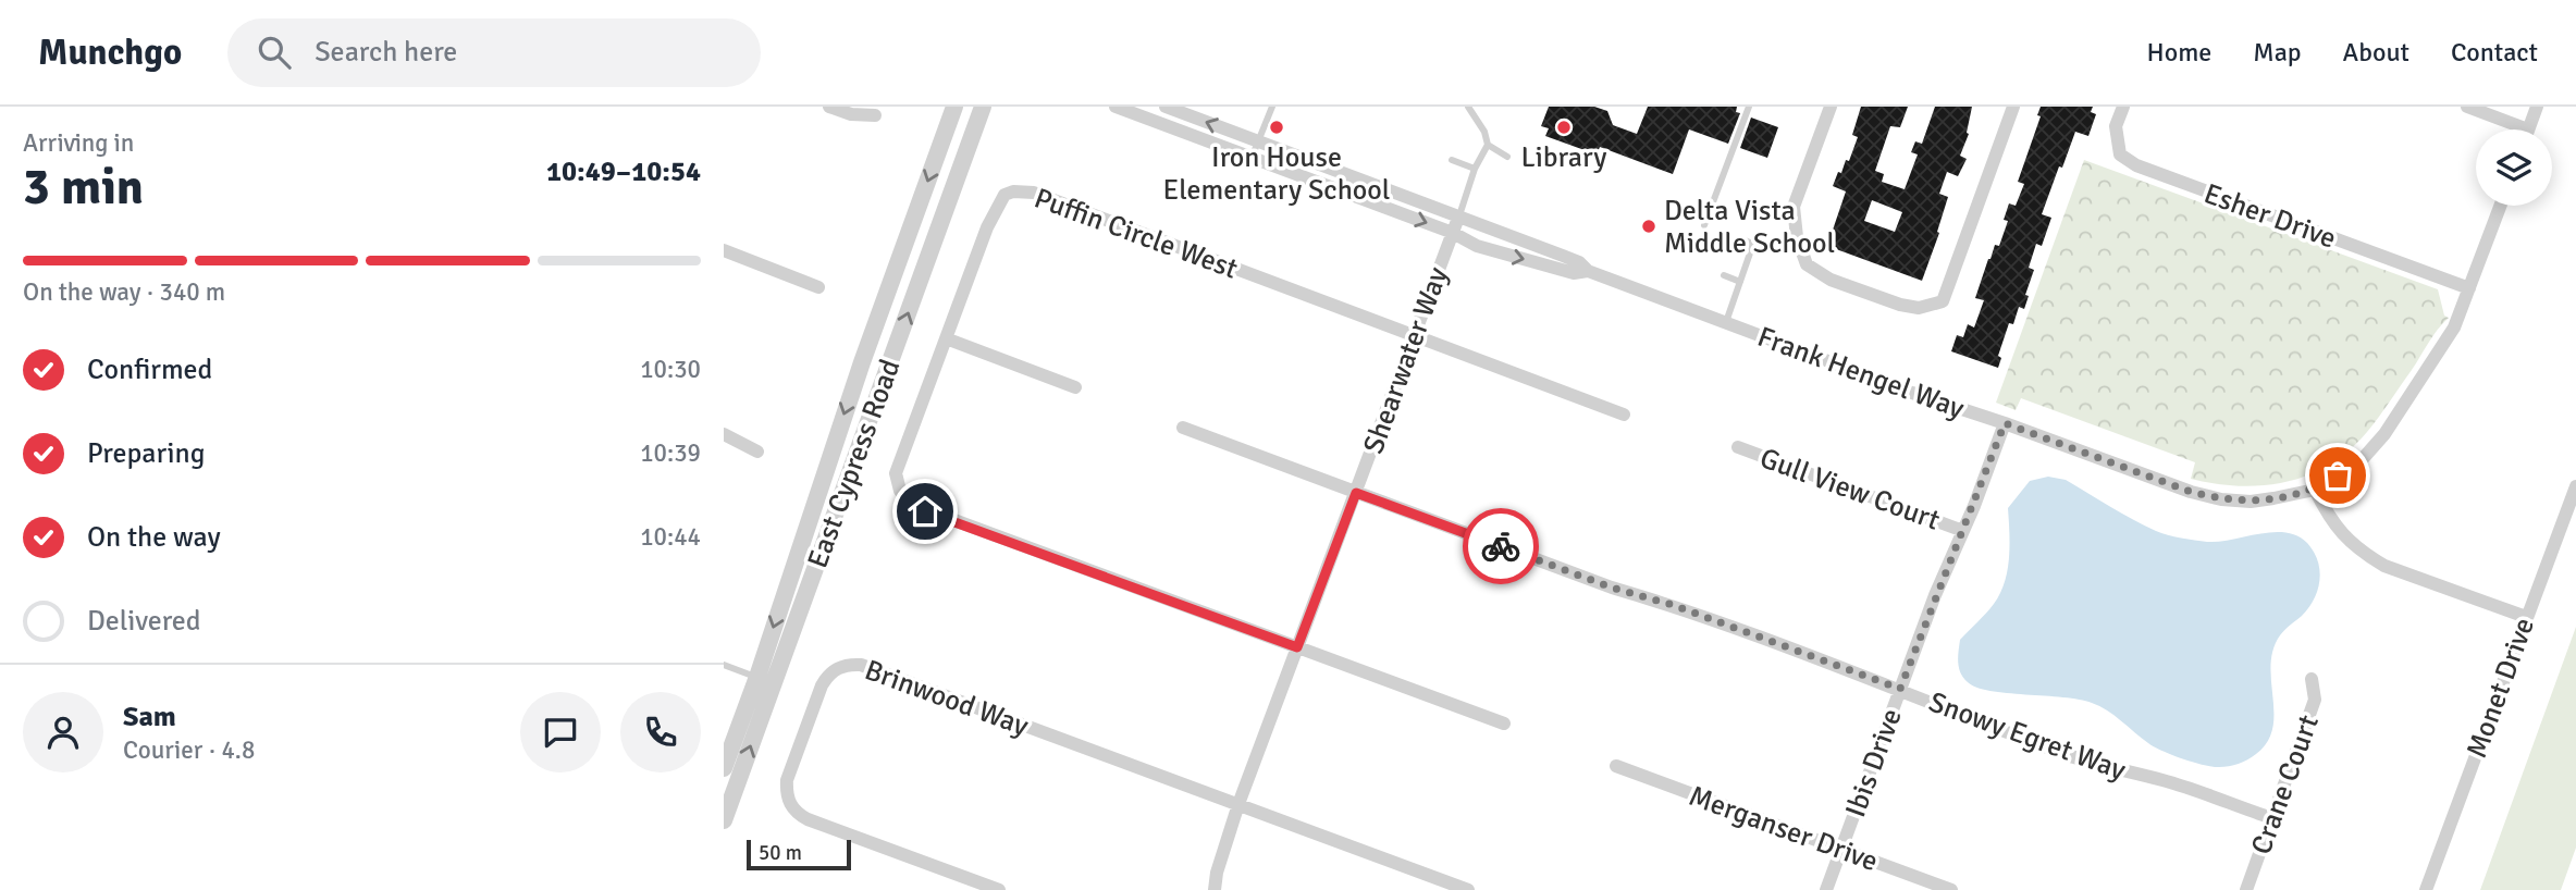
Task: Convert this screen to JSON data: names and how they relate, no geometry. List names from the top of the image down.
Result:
{
  "streets": {
    "street": [
      "Esher Drive",
      "Puffin Circle West",
      "Shearwater Way",
      "Frank Hengel Way",
      "East Cypress Road",
      "Gull View Court",
      "Monet Drive",
      "Brinwood Way",
      "Snowy Egret Way",
      "Ibis Drive",
      "Crane Court",
      "Merganser Drive"
    ]
  },
  "crossings": [
    ["Esher Drive", "Frank Hengel Way"],
    ["Puffin Circle West", "Shearwater Way"],
    ["Shearwater Way", "Frank Hengel Way"],
    ["Shearwater Way", "Brinwood Way"],
    ["Shearwater Way", "Snowy Egret Way"],
    ["Frank Hengel Way", "Ibis Drive"],
    ["Gull View Court", "Ibis Drive"],
    ["Snowy Egret Way", "Ibis Drive"],
    ["Snowy Egret Way", "Crane Court"],
    ["Ibis Drive", "Merganser Drive"]
  ],
  "places": ["Iron House Elementary School", "Library", "Delta Vista Middle School"],
  "scale_bar": "50 m",
  "page": {
    "header": "Munchgo",
    "search": "Search here",
    "nav": [
      "Home",
      "Map",
      "About",
      "Contact"
    ],
    "heading": ["3 min", "Arriving in", "10:49–10:54"],
    "panel": ["Sam", "Courier · 4.8"],
    "bar": "On the way · 340 m",
    "list": [
      ["Confirmed", "10:30"],
      ["Preparing", "10:39"],
      ["On the way", "10:44"],
      "Delivered"
    ],
    "scale": "50 m"
  }
}
